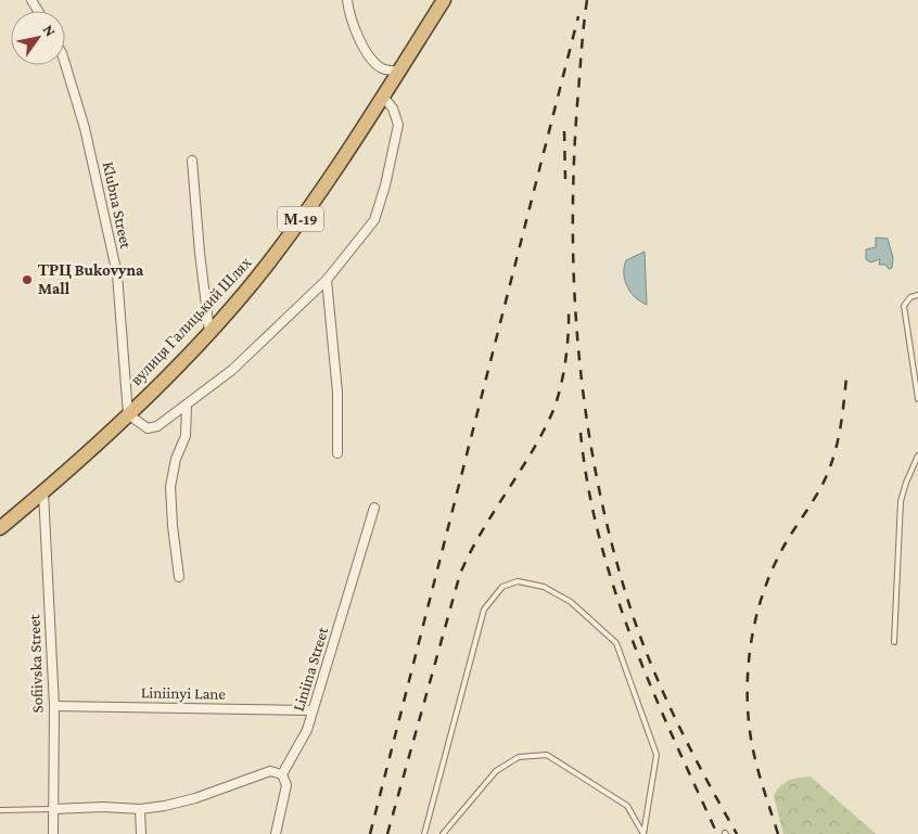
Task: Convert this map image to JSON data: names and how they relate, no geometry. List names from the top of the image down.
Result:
{
  "streets": {
    "highway": ["М-19", "вулиця Галицький Шлях"],
    "street": [
      "Klubna Street",
      "Sofiivska Street",
      "Liniina Street",
      "Liniinyi Lane"
    ]
  },
  "crossings": [
    ["Klubna Street", "вулиця Галицький Шлях"],
    ["вулиця Галицький Шлях", "Sofiivska Street"],
    ["Sofiivska Street", "Liniinyi Lane"],
    ["Liniina Street", "Liniinyi Lane"]
  ],
  "places": ["ТРЦ Bukovyna Mall"],
  "north": "top right"
}
